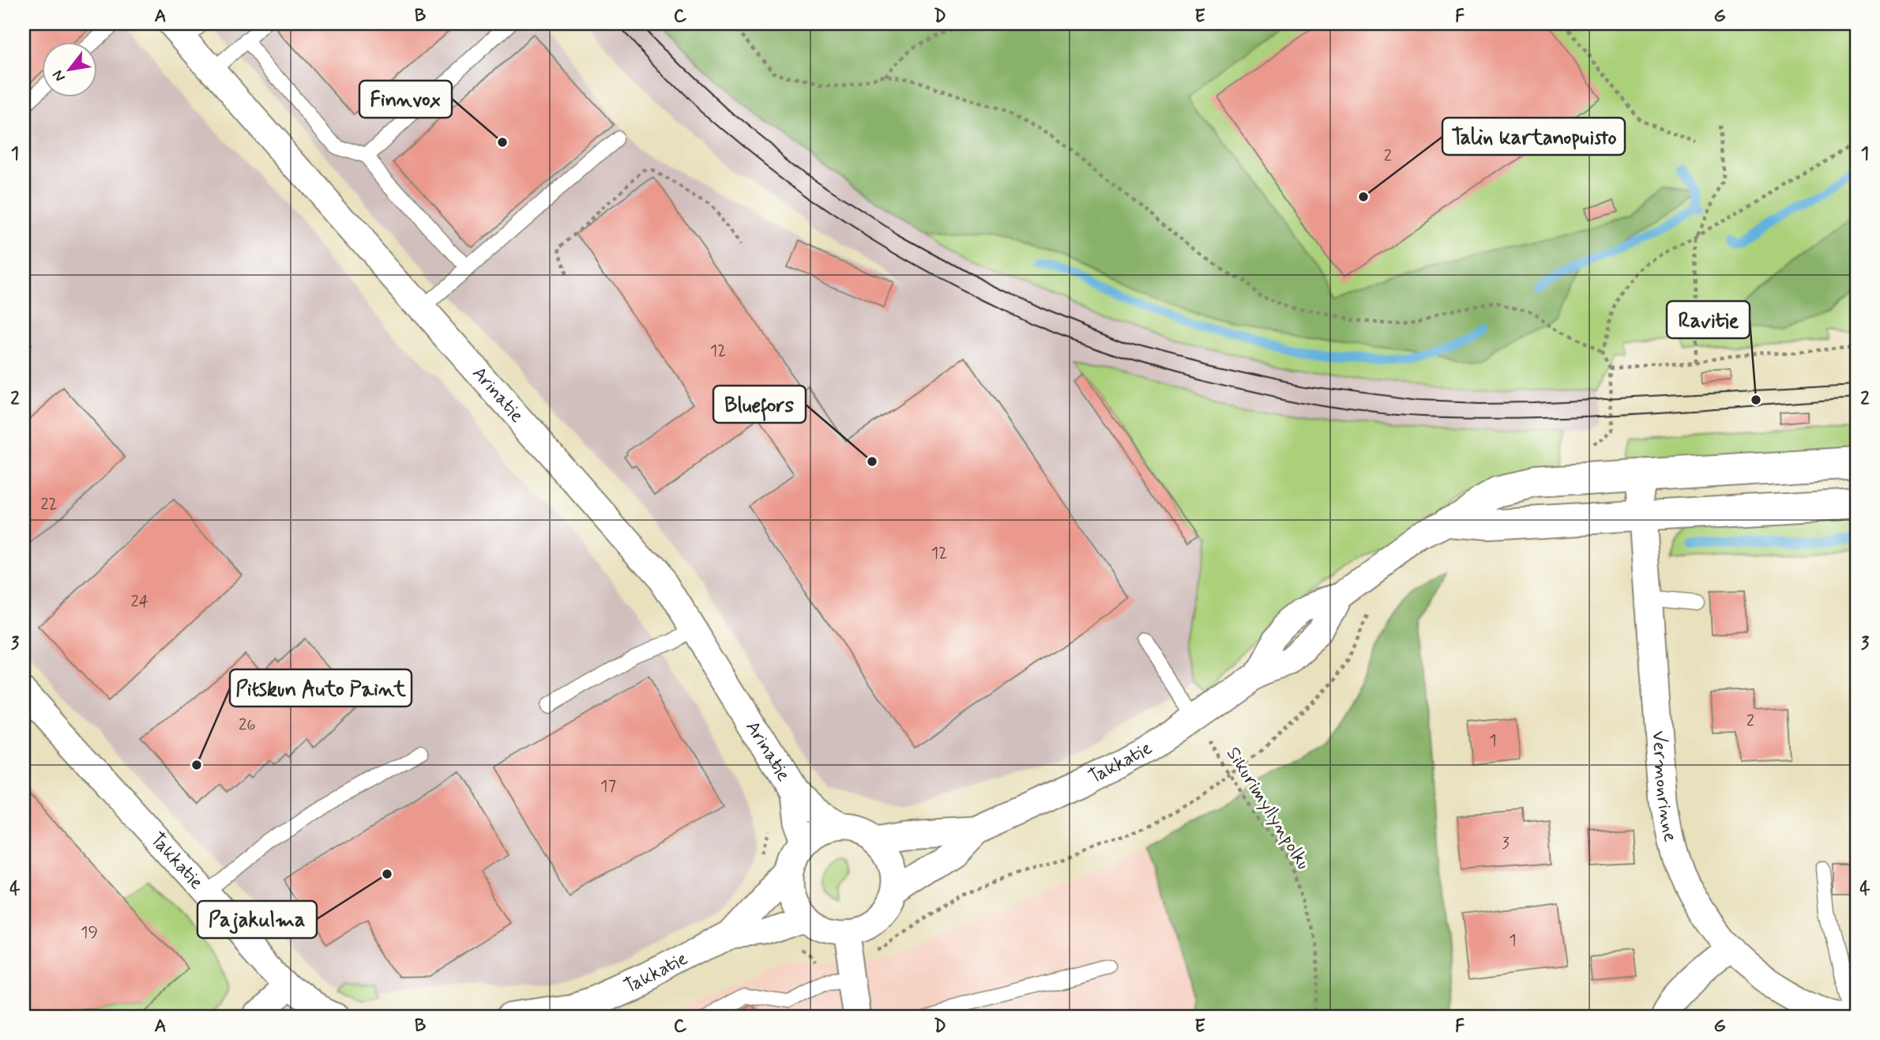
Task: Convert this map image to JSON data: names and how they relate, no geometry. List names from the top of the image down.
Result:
{
  "streets": {
    "street": ["Arinatie", "Takkatie", "Vermonrinne"],
    "path": ["Sikurimyllynpolku"]
  },
  "crossings": [
    ["Arinatie", "Takkatie"],
    ["Takkatie", "Sikurimyllynpolku"]
  ],
  "places": [
    "Finnvox",
    "Talin kartanopuisto",
    "Ravitie",
    "Bluefors",
    "Pitskun Auto Paint",
    "Pajakulma"
  ],
  "house_numbers": [
    "2",
    "12",
    "22",
    "12",
    "24",
    "2",
    "26",
    "1",
    "17",
    "3",
    "19",
    "1"
  ],
  "north": "bottom left",
  "grid": {
    "columns": [
      "A",
      "B",
      "C",
      "D",
      "E",
      "F",
      "G"
    ],
    "rows": [
      "1",
      "2",
      "3",
      "4"
    ]
  }
}
